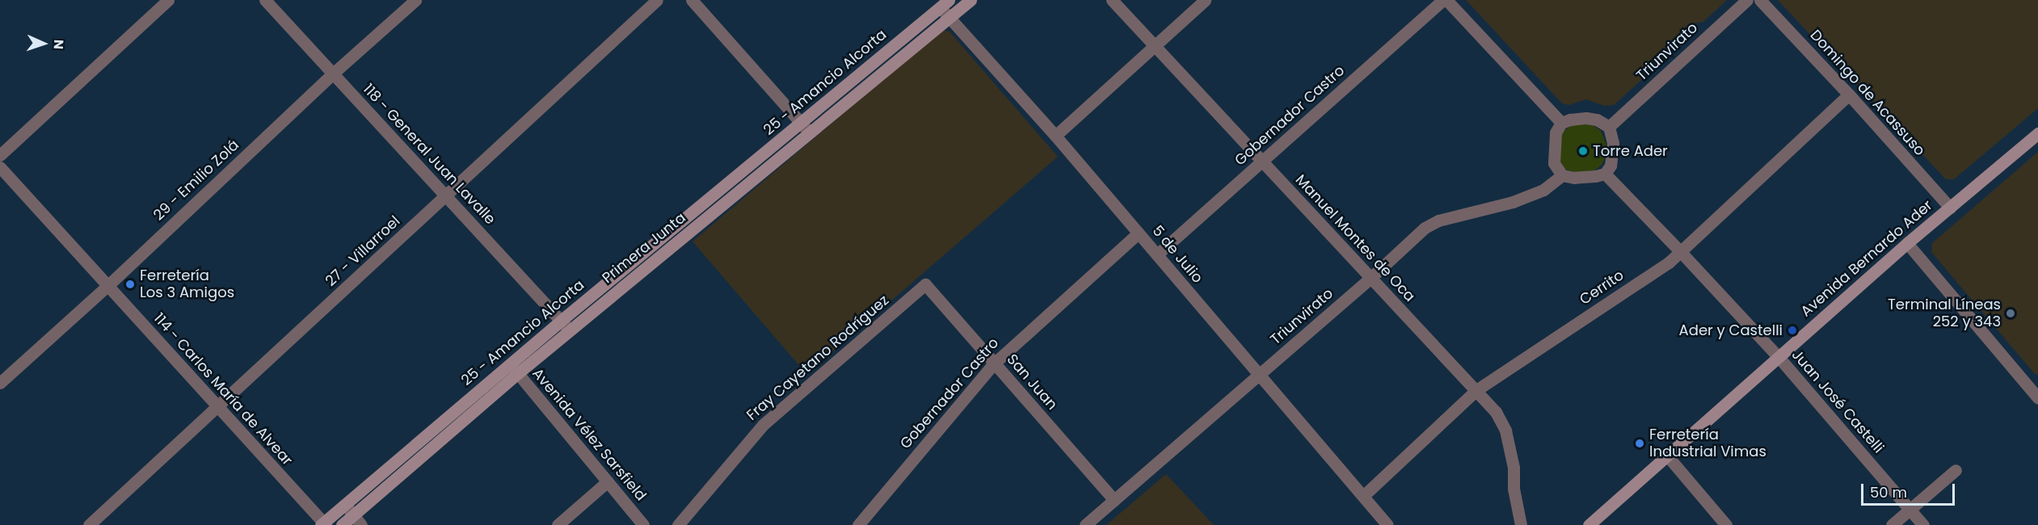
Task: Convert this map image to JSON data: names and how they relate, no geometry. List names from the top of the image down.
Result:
{
  "streets": {
    "main road": ["25 - Amancio Alcorta", "Primera Junta", "Avenida Bernardo Ader"],
    "street": [
      "Triunvirato",
      "Domingo de Acassuso",
      "Gobernador Castro",
      "118 - General Juan Lavalle",
      "29 - Emilio Zolá",
      "Manuel Montes de Oca",
      "27 - Villarroel",
      "5 de Julio",
      "Cerrito",
      "Fray Cayetano Rodríguez",
      "San Juan",
      "114 - Carlos María de Alvear",
      "Juan José Castelli",
      "Avenida Vélez Sarsfield"
    ]
  },
  "crossings": [
    ["Triunvirato", "Manuel Montes de Oca"],
    ["Triunvirato", "5 de Julio"],
    ["Triunvirato", "San Juan"],
    ["Triunvirato", "Juan José Castelli"],
    ["25 - Amancio Alcorta", "118 - General Juan Lavalle"],
    ["25 - Amancio Alcorta", "Primera Junta"],
    ["25 - Amancio Alcorta", "5 de Julio"],
    ["25 - Amancio Alcorta", "114 - Carlos María de Alvear"],
    ["25 - Amancio Alcorta", "Avenida Vélez Sarsfield"],
    ["Domingo de Acassuso", "Avenida Bernardo Ader"],
    ["Domingo de Acassuso", "Cerrito"],
    ["Gobernador Castro", "Manuel Montes de Oca"],
    ["Gobernador Castro", "5 de Julio"],
    ["Gobernador Castro", "San Juan"],
    ["118 - General Juan Lavalle", "29 - Emilio Zolá"],
    ["118 - General Juan Lavalle", "Primera Junta"],
    ["118 - General Juan Lavalle", "27 - Villarroel"],
    ["29 - Emilio Zolá", "114 - Carlos María de Alvear"],
    ["Manuel Montes de Oca", "Cerrito"],
    ["Primera Junta", "5 de Julio"],
    ["Primera Junta", "Avenida Vélez Sarsfield"],
    ["27 - Villarroel", "114 - Carlos María de Alvear"],
    ["5 de Julio", "Cerrito"],
    ["Avenida Bernardo Ader", "Juan José Castelli"],
    ["Cerrito", "Juan José Castelli"],
    ["Fray Cayetano Rodríguez", "San Juan"]
  ],
  "places": [
    "Torre Ader",
    "Ferretería Los 3 Amigos",
    "Terminal Líneas 252 y 343",
    "Ader y Castelli",
    "Ferretería Industrial Vimas"
  ],
  "scale_bar": "50 m",
  "north": "right"
}
